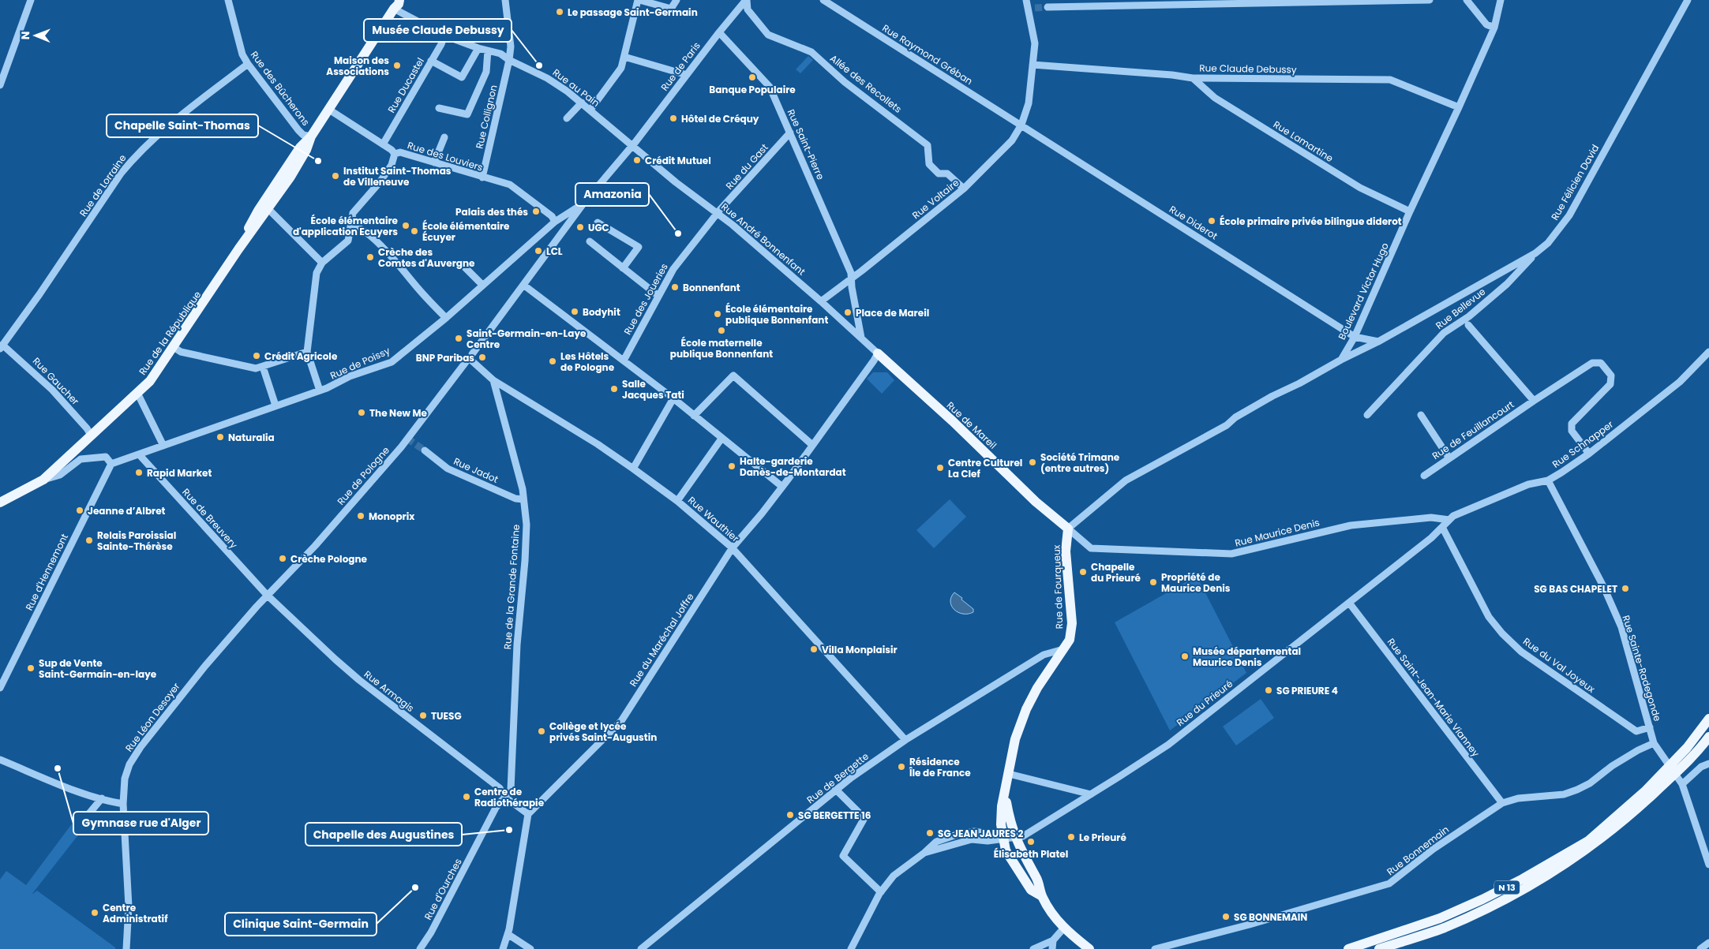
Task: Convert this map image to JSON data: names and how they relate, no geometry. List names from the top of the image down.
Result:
{
  "streets": {
    "main road": [
      "Rue de la République",
      "Rue de Mareil",
      "Rue de Fourqueux",
      "N 13"
    ],
    "street": [
      "Rue Raymond Gréban",
      "Rue de Paris",
      "Rue Claude Debussy",
      "Allée des Recollets",
      "Rue Ducastel",
      "Rue au Pain",
      "Rue des Bûcherons",
      "Rue Collignon",
      "Rue Lamartine",
      "Rue Saint-Pierre",
      "Rue des Louviers",
      "Rue du Gast",
      "Rue Félicien David",
      "Rue de Lorraine",
      "Rue Voltaire",
      "Rue Diderot",
      "Rue André Bonnenfant",
      "Boulevard Victor Hugo",
      "Rue des Joueries",
      "Rue Bellevue",
      "Rue de Poissy",
      "Rue Gaucher",
      "Rue de Feuillancourt",
      "Rue Schnapper",
      "Rue Jadot",
      "Rue de Pologne",
      "Rue de Breuvery",
      "Rue Wauthier",
      "Rue Maurice Denis",
      "Rue d'Hennemont",
      "Rue de la Grande Fontaine",
      "Rue du Maréchal Joffre",
      "Rue du Val Joyeux",
      "Rue Sainte-Radegonde",
      "Rue Armagis",
      "Rue Saint-Jean-Marie Vianney",
      "Rue du Prieuré",
      "Rue Léon Desoyer",
      "Rue de Bergette",
      "Rue Bonnemain",
      "Rue d'Ourches"
    ]
  },
  "crossings": [
    ["Rue Raymond Gréban", "Rue Voltaire"],
    ["Rue Raymond Gréban", "Rue Diderot"],
    ["Rue de Paris", "Allée des Recollets"],
    ["Rue de Paris", "Rue au Pain"],
    ["Rue de Paris", "Rue Saint-Pierre"],
    ["Rue de Paris", "Rue André Bonnenfant"],
    ["Rue de Paris", "Rue de Poissy"],
    ["Rue de Paris", "Rue de Pologne"],
    ["Rue Claude Debussy", "Rue Lamartine"],
    ["Rue Claude Debussy", "Rue Voltaire"],
    ["Rue Claude Debussy", "Boulevard Victor Hugo"],
    ["Allée des Recollets", "Rue Voltaire"],
    ["Rue Ducastel", "Rue au Pain"],
    ["Rue Ducastel", "Rue des Louviers"],
    ["Rue au Pain", "Rue Collignon"],
    ["Rue au Pain", "Rue André Bonnenfant"],
    ["Rue au Pain", "Rue de la République"],
    ["Rue des Bûcherons", "Rue de Lorraine"],
    ["Rue des Bûcherons", "Rue de la République"],
    ["Rue Collignon", "Rue des Louviers"],
    ["Rue Lamartine", "Boulevard Victor Hugo"],
    ["Rue Saint-Pierre", "Rue du Gast"],
    ["Rue Saint-Pierre", "Rue Voltaire"],
    ["Rue des Louviers", "Rue de la République"],
    ["Rue des Louviers", "Rue de Poissy"],
    ["Rue du Gast", "Rue André Bonnenfant"],
    ["Rue du Gast", "Rue des Joueries"],
    ["Rue Félicien David", "Boulevard Victor Hugo"],
    ["Rue Félicien David", "Rue Bellevue"],
    ["Rue de Lorraine", "Rue Gaucher"],
    ["Rue Voltaire", "Rue Diderot"],
    ["Rue Diderot", "Boulevard Victor Hugo"],
    ["Rue André Bonnenfant", "Rue des Joueries"],
    ["Rue André Bonnenfant", "Rue de Mareil"],
    ["Rue André Bonnenfant", "Rue du Maréchal Joffre"],
    ["Rue de la République", "Rue Gaucher"],
    ["Rue de Poissy", "Rue de Pologne"],
    ["Rue de Poissy", "Rue de Breuvery"],
    ["Rue de Poissy", "Rue d'Hennemont"],
    ["Rue de Mareil", "Rue Maurice Denis"],
    ["Rue de Mareil", "Rue de Fourqueux"],
    ["Rue de Mareil", "Rue du Maréchal Joffre"],
    ["Rue de Feuillancourt", "Rue Schnapper"],
    ["Rue Schnapper", "Rue Maurice Denis"],
    ["Rue Schnapper", "Rue Sainte-Radegonde"],
    ["Rue Schnapper", "Rue du Prieuré"],
    ["Rue Jadot", "Rue de la Grande Fontaine"],
    ["Rue de Pologne", "Rue de Breuvery"],
    ["Rue de Pologne", "Rue Wauthier"],
    ["Rue de Pologne", "Rue Armagis"],
    ["Rue de Pologne", "Rue Léon Desoyer"],
    ["Rue de Breuvery", "Rue Armagis"],
    ["Rue de Breuvery", "Rue Léon Desoyer"],
    ["Rue Wauthier", "Rue de la Grande Fontaine"],
    ["Rue Wauthier", "Rue du Maréchal Joffre"],
    ["Rue Wauthier", "Rue de Bergette"],
    ["Rue Maurice Denis", "Rue de Fourqueux"],
    ["Rue Maurice Denis", "Rue du Prieuré"],
    ["Rue de la Grande Fontaine", "Rue Armagis"],
    ["Rue de la Grande Fontaine", "Rue d'Ourches"],
    ["Rue de Fourqueux", "Rue du Prieuré"],
    ["Rue de Fourqueux", "Rue de Bergette"],
    ["Rue du Maréchal Joffre", "Rue Armagis"],
    ["Rue du Val Joyeux", "Rue Sainte-Radegonde"],
    ["Rue du Val Joyeux", "Rue du Prieuré"],
    ["Rue Sainte-Radegonde", "Rue Bonnemain"],
    ["Rue Armagis", "Rue Léon Desoyer"],
    ["Rue Armagis", "Rue d'Ourches"],
    ["Rue Saint-Jean-Marie Vianney", "Rue du Prieuré"],
    ["Rue Saint-Jean-Marie Vianney", "Rue Bonnemain"]
  ],
  "places": [
    "Le passage Saint-Germain",
    "Maison des Associations",
    "Musée Claude Debussy",
    "Banque Populaire",
    "Hôtel de Créquy",
    "Crédit Mutuel",
    "Chapelle Saint-Thomas",
    "Institut Saint-Thomas de Villeneuve",
    "Palais des thés",
    "École primaire privée bilingue diderot",
    "École élémentaire d'application Ecuyers",
    "UGC",
    "École élémentaire Écuyer",
    "Amazonia",
    "LCL",
    "Crèche des Comtes d'Auvergne",
    "Bonnenfant",
    "Bodyhit",
    "Place de Mareil",
    "École élémentaire publique Bonnenfant",
    "École maternelle publique Bonnenfant",
    "Saint-Germain-en-Laye Centre",
    "Crédit Agricole",
    "BNP Paribas",
    "Les Hôtels de Pologne",
    "Salle Jacques Tati",
    "The New Me",
    "Naturalia",
    "Société Trimane (entre autres)",
    "Halte-garderie Danès-de-Montardat",
    "Centre Culturel La Clef",
    "Rapid Market",
    "Jeanne d’Albret",
    "Monoprix",
    "Relais Paroissial Sainte-Thérèse",
    "Crèche Pologne",
    "Chapelle du Prieuré",
    "Propriété de Maurice Denis",
    "SG BAS CHAPELET",
    "Villa Monplaisir",
    "Musée départemental Maurice Denis",
    "Sup de Vente Saint-Germain-en-laye",
    "SG PRIEURE 4",
    "TUESG",
    "Collège et lycée privés Saint-Augustin",
    "Résidence Île de France",
    "Gymnase rue d'Alger",
    "Centre de Radiothérapie",
    "SG BERGETTE 16",
    "Chapelle des Augustines",
    "SG JEAN JAURES 2",
    "Le Prieuré",
    "Élisabeth Platel",
    "Clinique Saint-Germain",
    "Centre Administratif",
    "SG BONNEMAIN"
  ],
  "north": "left"
}
